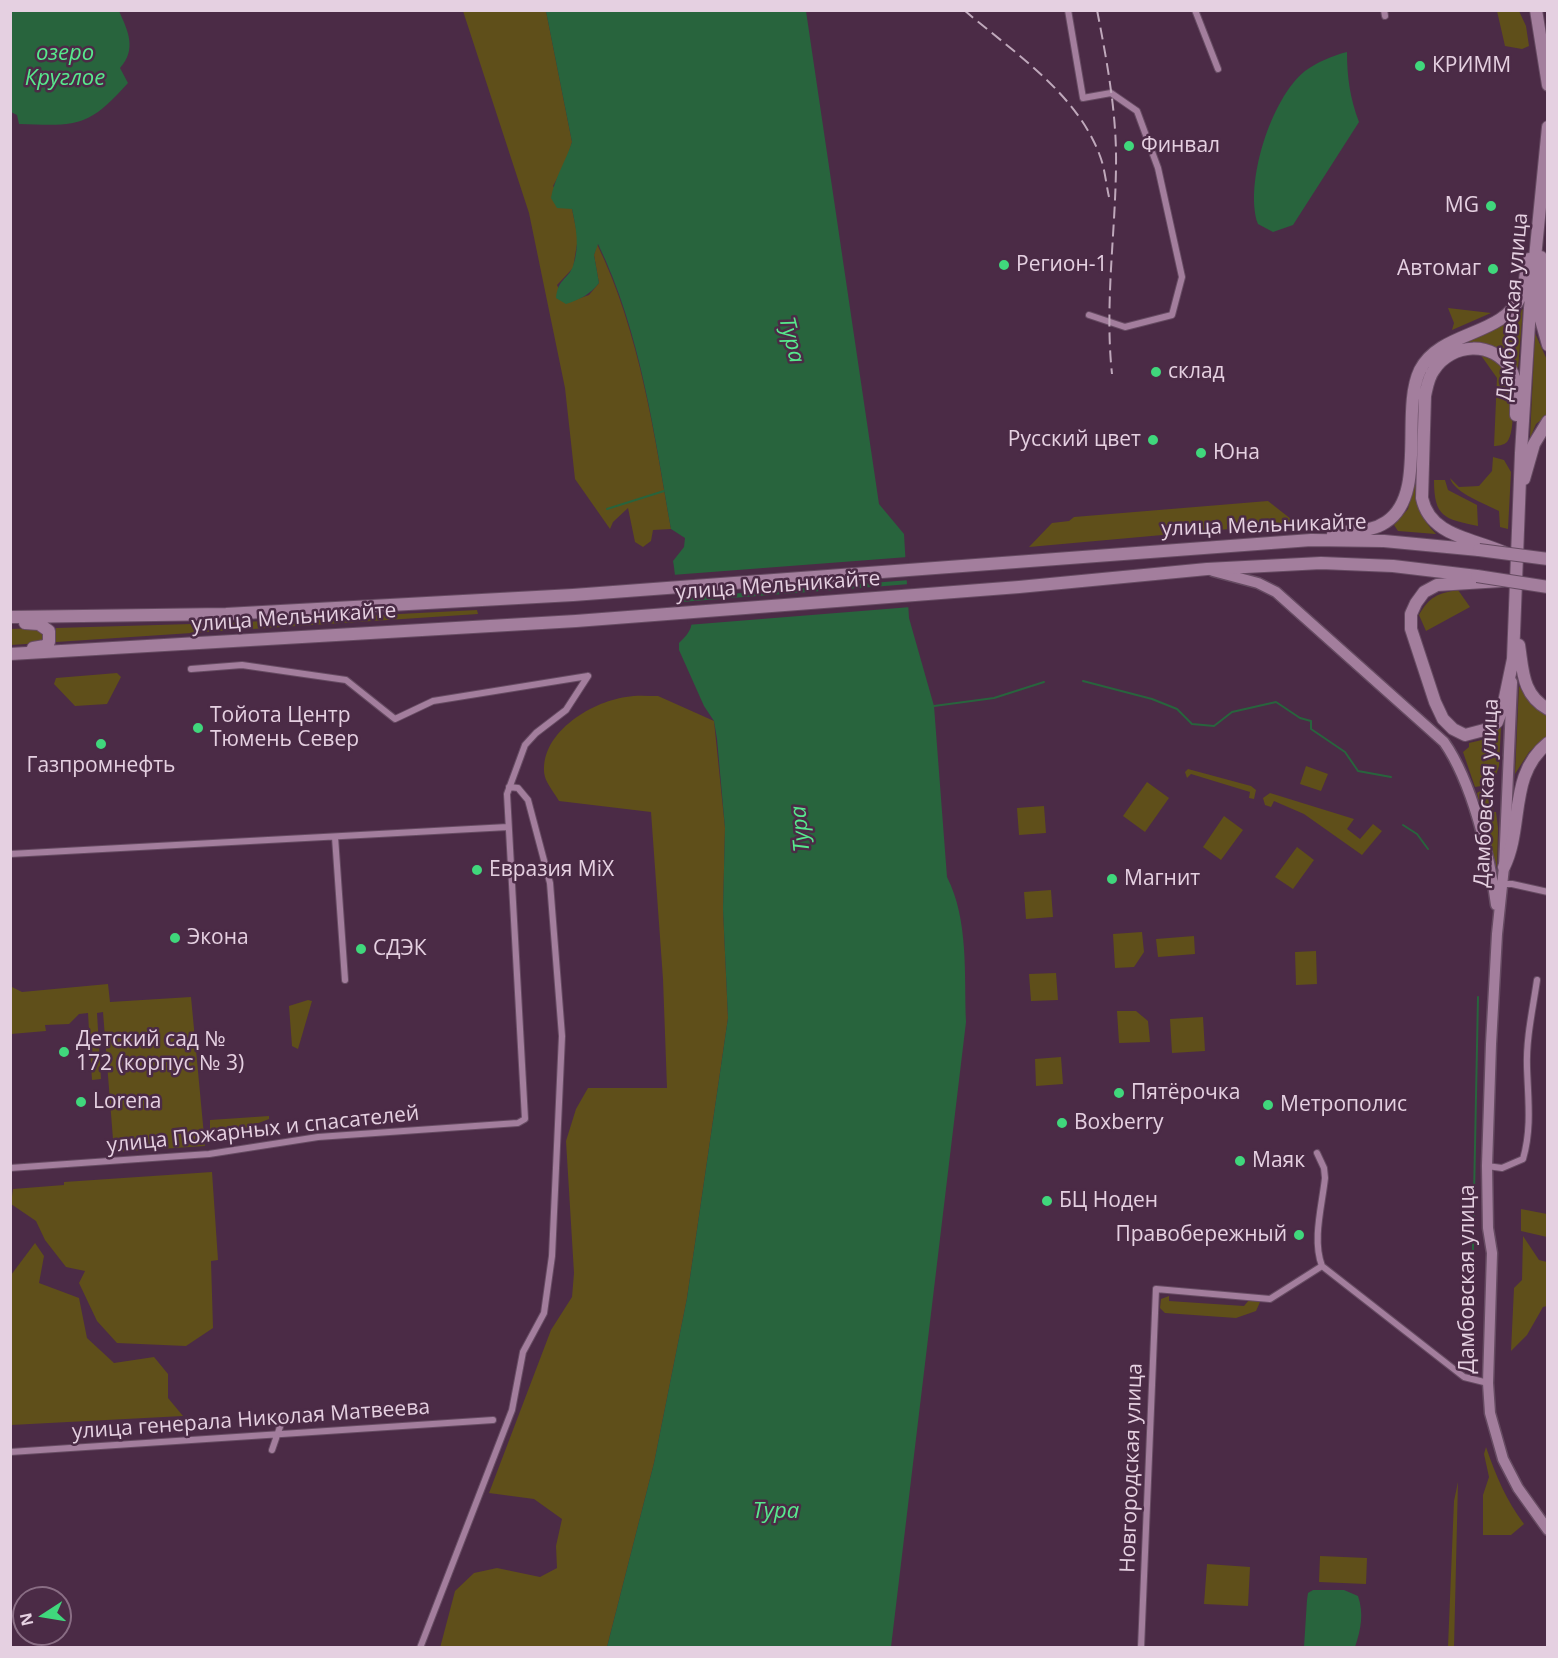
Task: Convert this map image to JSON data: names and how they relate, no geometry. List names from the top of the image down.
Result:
{
  "streets": {
    "main road": ["Дамбовская улица", "улица Мельникайте"],
    "street": ["улица Пожарных и спасателей", "улица генерала Николая Матвеева", "Новгородская улица"]
  },
  "water": ["озеро Круглое", "Тура"],
  "places": [
    "КРИММ",
    "Финвал",
    "MG",
    "Регион-1",
    "Автомаг",
    "склад",
    "Русский цвет",
    "Юна",
    "Тойота Центр Тюмень Север",
    "Газпромнефть",
    "Евразия MiX",
    "Магнит",
    "Экона",
    "СДЭК",
    "Детский сад № 172 (корпус № 3)",
    "Пятёрочка",
    "Lorena",
    "Метрополис",
    "Boxberry",
    "Маяк",
    "БЦ Ноден",
    "Правобережный"
  ],
  "north": "left"
}
